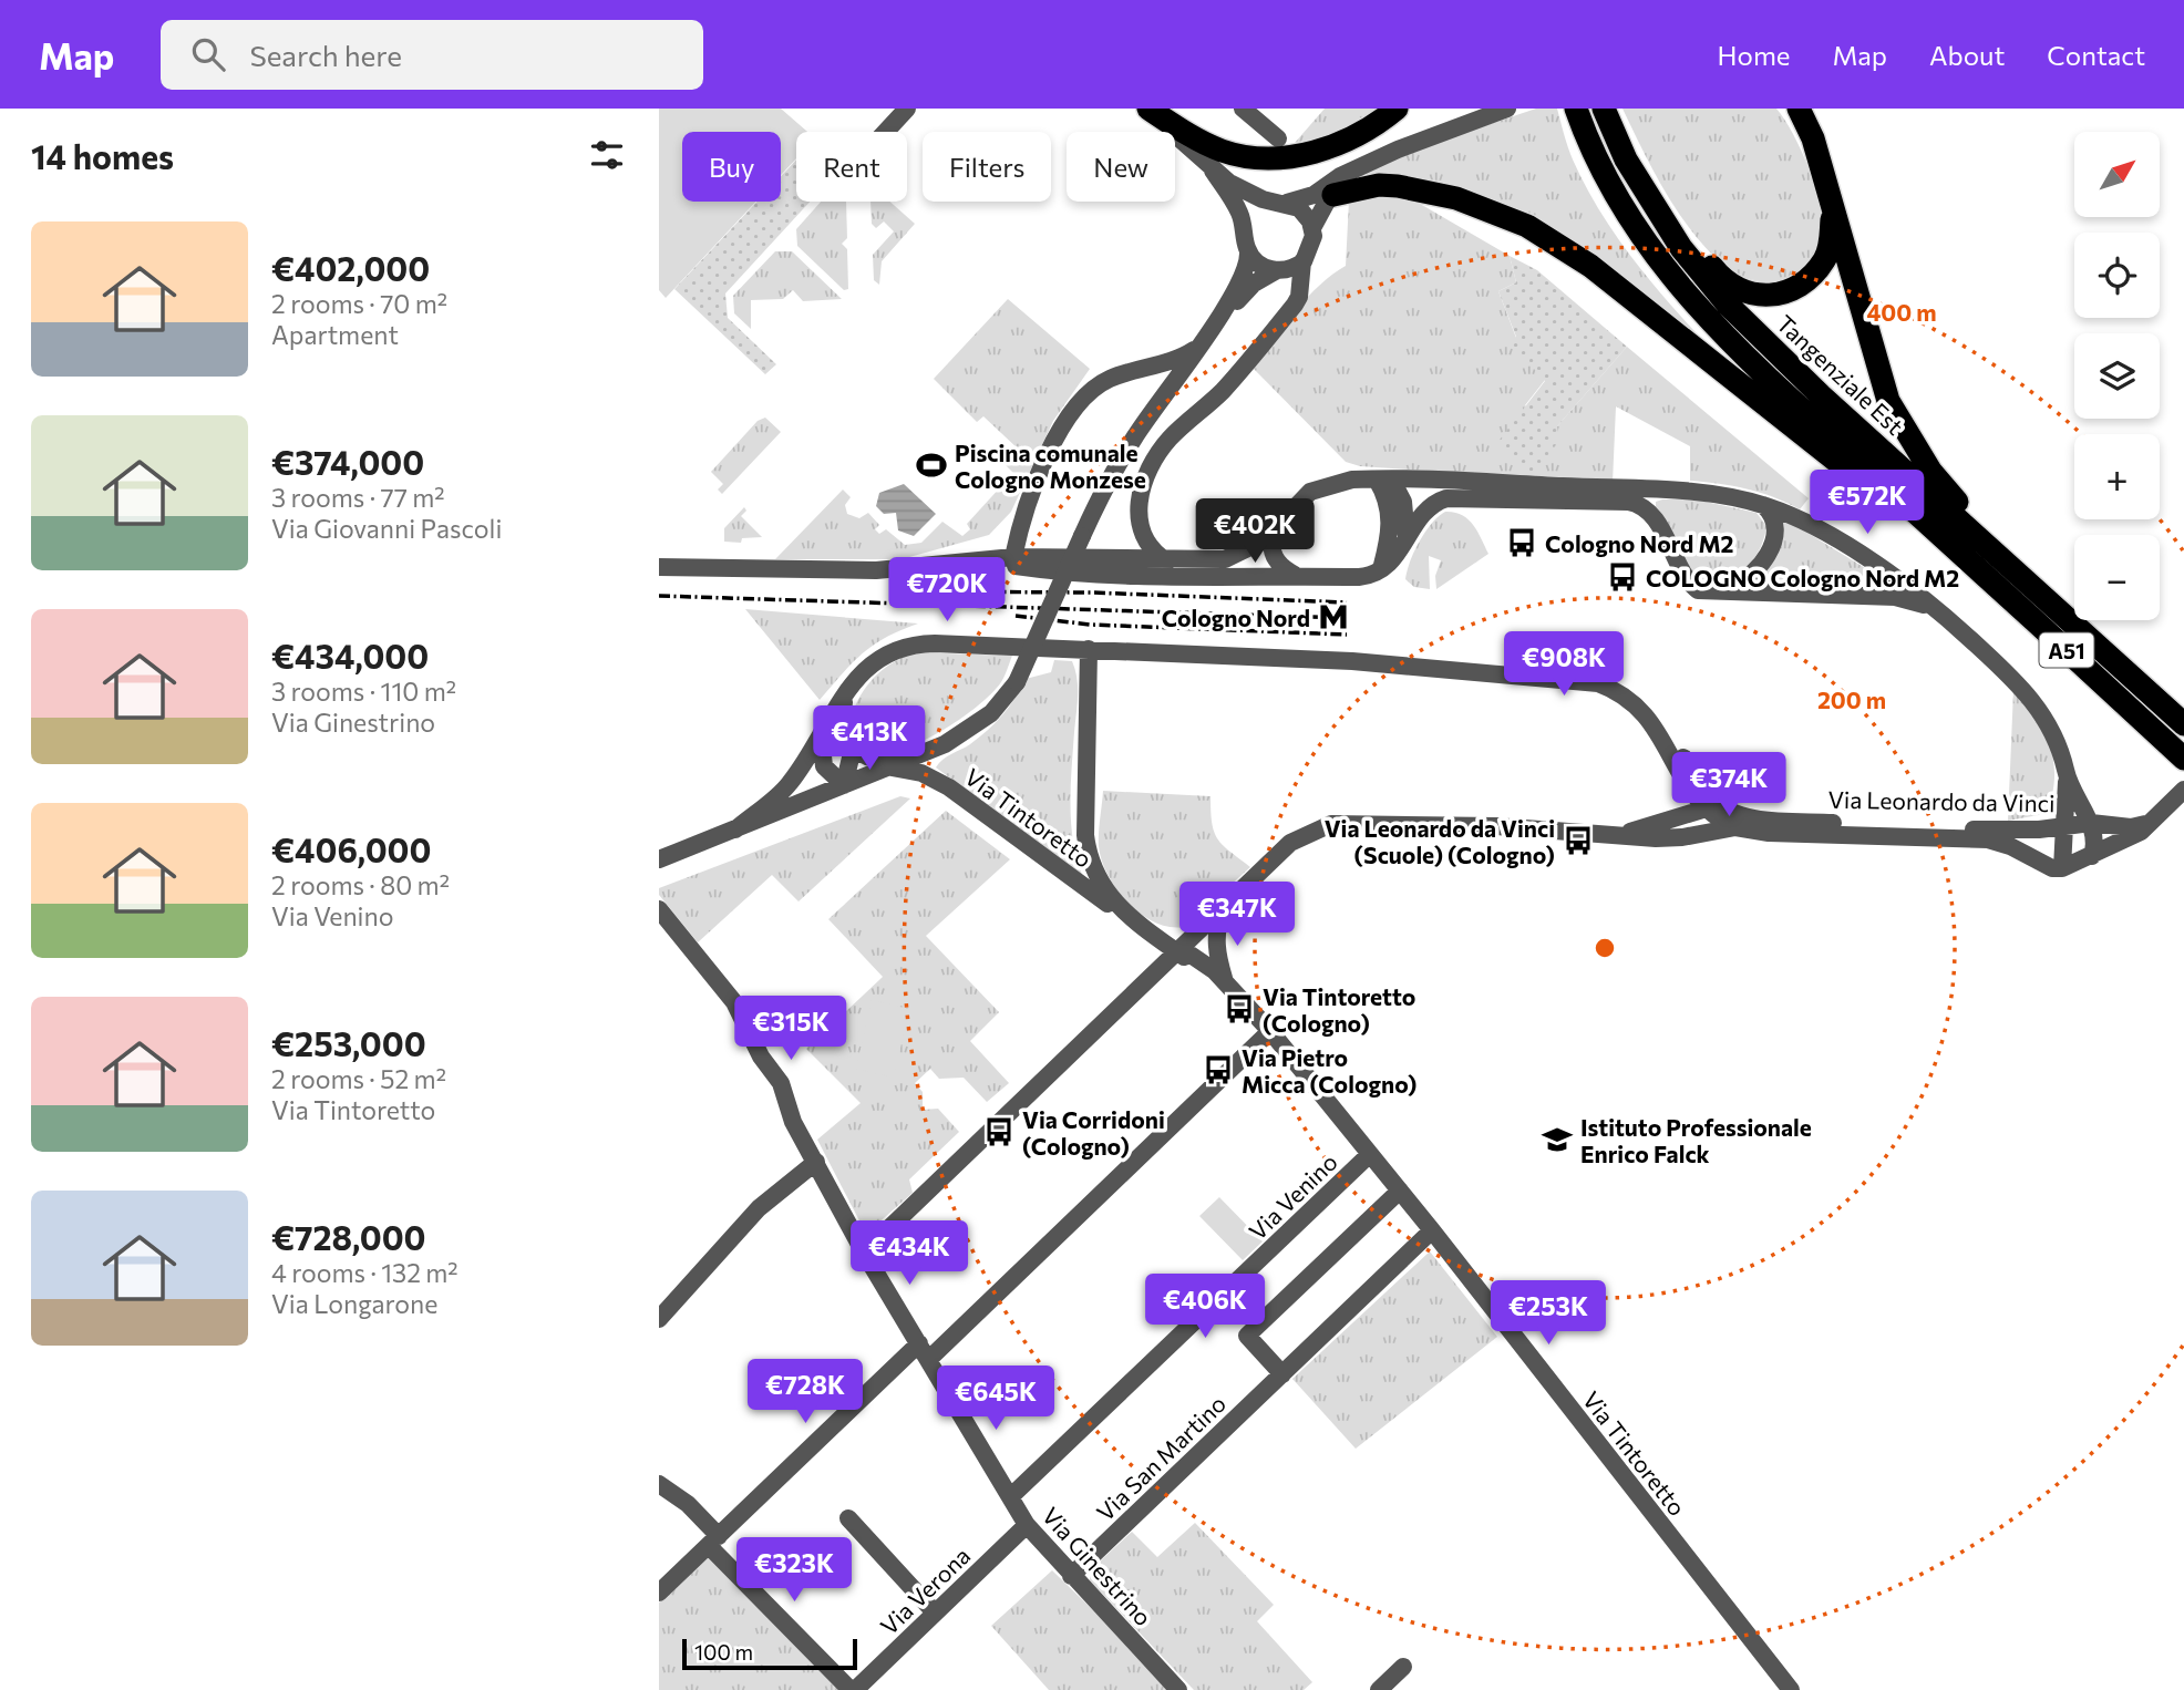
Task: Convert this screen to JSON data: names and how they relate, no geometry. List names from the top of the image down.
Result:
{
  "streets": {
    "highway": ["Tangenziale Est", "A51"],
    "street": [
      "Via Leonardo da Vinci",
      "Via Tintoretto",
      "Via Venino",
      "Via San Martino",
      "Via Ginestrino",
      "Via Verona"
    ]
  },
  "crossings": [
    ["Tangenziale Est", "A51"],
    ["Via Leonardo da Vinci", "Via Tintoretto"],
    ["Via Leonardo da Vinci", "Via Ginestrino"],
    ["Via Tintoretto", "Via Venino"],
    ["Via Tintoretto", "Via San Martino"],
    ["Via Venino", "Via Ginestrino"],
    ["Via San Martino", "Via Ginestrino"],
    ["Via Ginestrino", "Via Verona"]
  ],
  "places": {
    "sports": ["Piscina comunale Cologno Monzese"],
    "bus stop": [
      "Cologno Nord M2",
      "COLOGNO Cologno Nord M2",
      "Via Leonardo da Vinci (Scuole) (Cologno)",
      "Via Tintoretto (Cologno)",
      "Via Pietro Micca (Cologno)",
      "Via Corridoni (Cologno)"
    ],
    "metro station": ["Cologno Nord"],
    "school or university": ["Istituto Professionale Enrico Falck"]
  },
  "scale_bar": "100 m",
  "north": "top right",
  "page": {
    "header": "Map",
    "search": "Search here",
    "nav": [
      "Home",
      "Map",
      "About",
      "Contact"
    ],
    "heading": "14 homes",
    "map_buttons": ["+", "−"],
    "chip": [
      "Buy",
      "Rent",
      "Filters",
      "New"
    ],
    "list": [
      {
        "name": "€402,000",
        "note": "2 rooms · 70 m² · Apartment"
      },
      {
        "name": "€374,000",
        "note": "3 rooms · 77 m² · Via Giovanni Pascoli"
      },
      {
        "name": "€434,000",
        "note": "3 rooms · 110 m² · Via Ginestrino"
      },
      {
        "name": "€406,000",
        "note": "2 rooms · 80 m² · Via Venino"
      },
      {
        "name": "€253,000",
        "note": "2 rooms · 52 m² · Via Tintoretto"
      },
      {
        "name": "€728,000",
        "note": "4 rooms · 132 m² · Via Longarone"
      }
    ],
    "price": [
      "€572K",
      "€402K",
      "€720K",
      "€908K",
      "€413K",
      "€374K",
      "€347K",
      "€315K",
      "€434K",
      "€406K",
      "€253K",
      "€728K",
      "€645K",
      "€323K"
    ],
    "scale": "100 m"
  },
  "rings": ["400 m", "200 m"]
}
